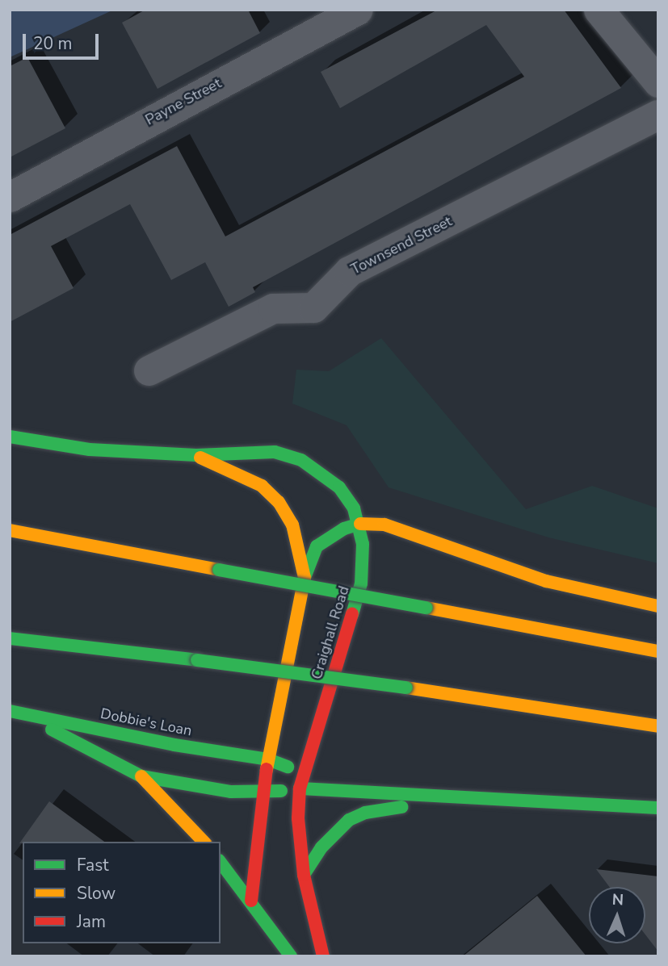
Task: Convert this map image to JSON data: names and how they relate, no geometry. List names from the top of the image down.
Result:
{
  "streets": {
    "main road": ["Craighall Road", "Dobbie's Loan"],
    "street": ["Payne Street", "Townsend Street"]
  },
  "crossings": [
    ["Craighall Road", "Dobbie's Loan"]
  ],
  "legend": ["Fast", "Slow", "Jam"],
  "scale_bar": "20 m",
  "north": "top"
}
